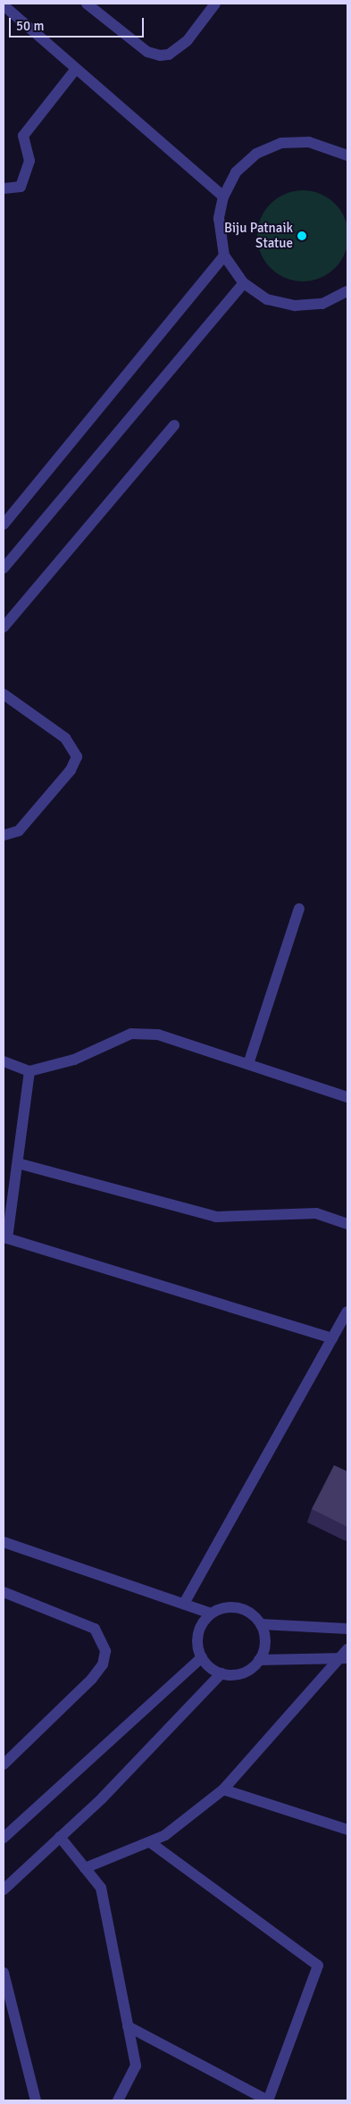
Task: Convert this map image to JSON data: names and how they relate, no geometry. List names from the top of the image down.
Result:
{
  "places": ["Biju Patnaik Statue"],
  "scale_bar": "50 m"
}
